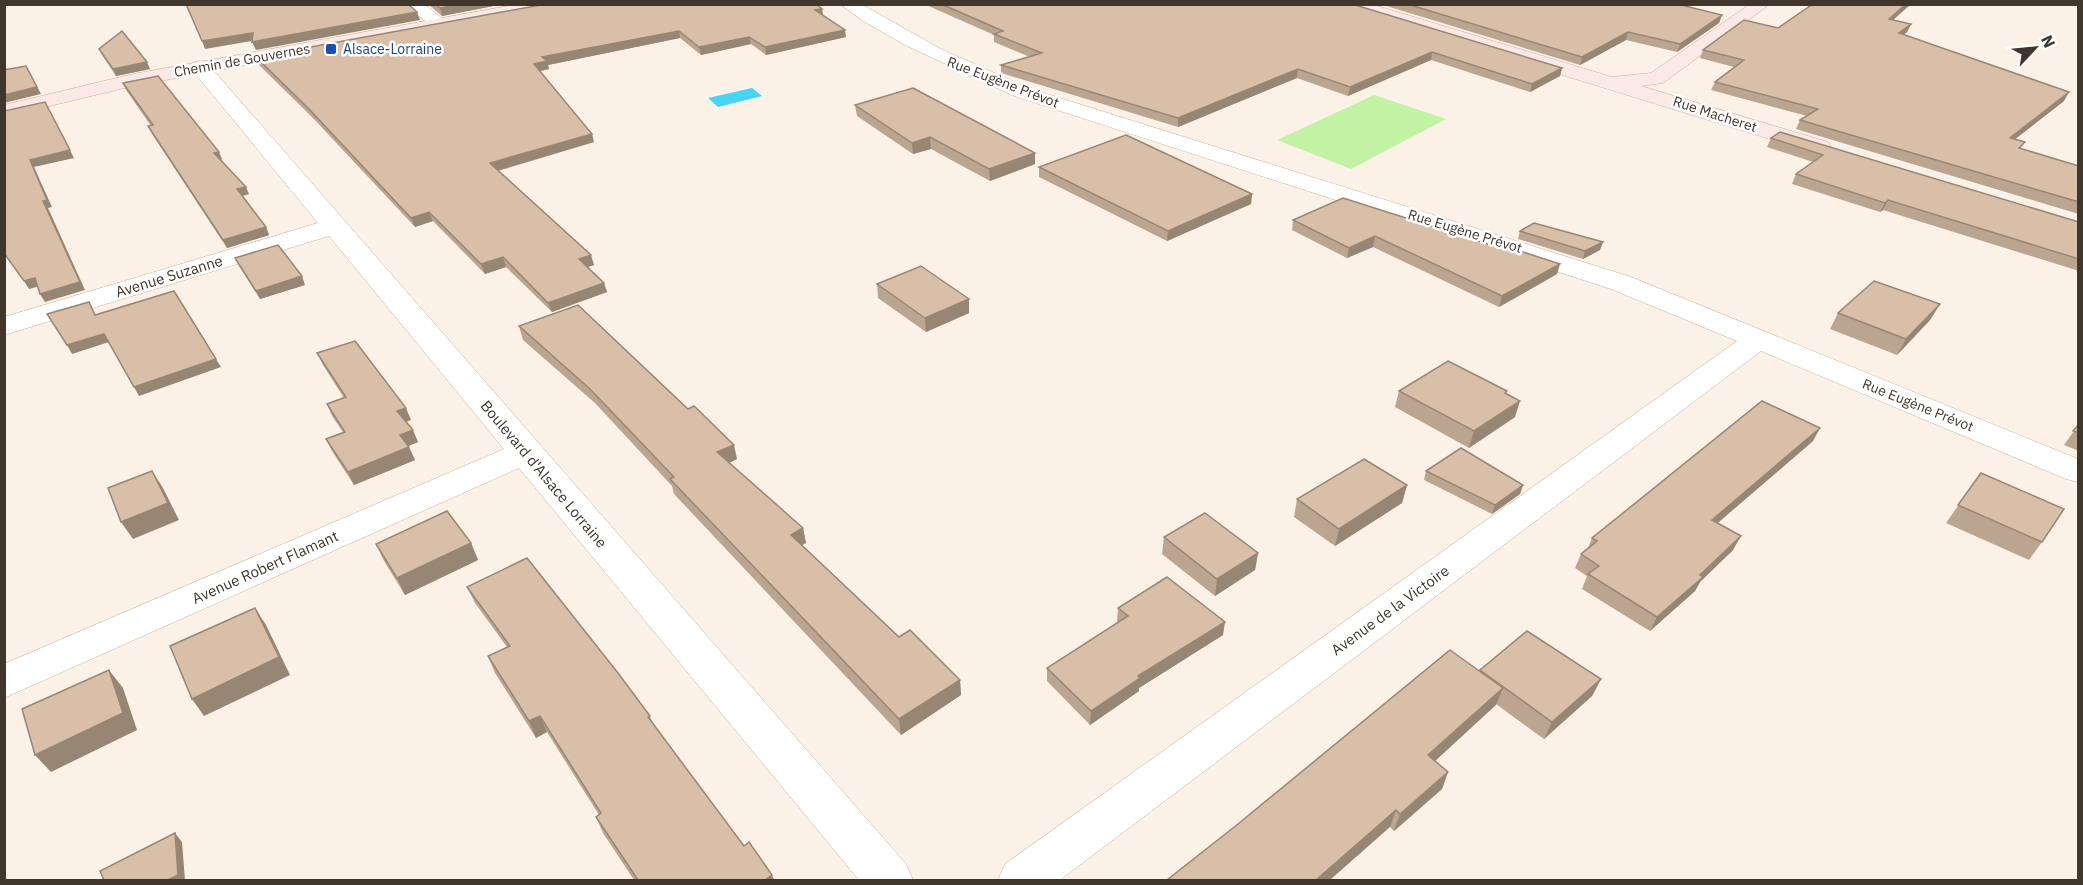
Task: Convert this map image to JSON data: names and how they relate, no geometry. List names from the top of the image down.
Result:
{
  "streets": {
    "street": [
      "Chemin de Gouvernes",
      "Rue Eugène Prévot",
      "Rue Macheret",
      "Avenue Suzanne",
      "Boulevard d'Alsace Lorraine",
      "Avenue Robert Flamant",
      "Avenue de la Victoire"
    ]
  },
  "crossings": [
    ["Chemin de Gouvernes", "Boulevard d'Alsace Lorraine"],
    ["Rue Eugène Prévot", "Avenue de la Victoire"],
    ["Avenue Suzanne", "Boulevard d'Alsace Lorraine"],
    ["Boulevard d'Alsace Lorraine", "Avenue Robert Flamant"]
  ],
  "places": {
    "transit": ["Alsace-Lorraine"]
  },
  "north": "top right"
}
